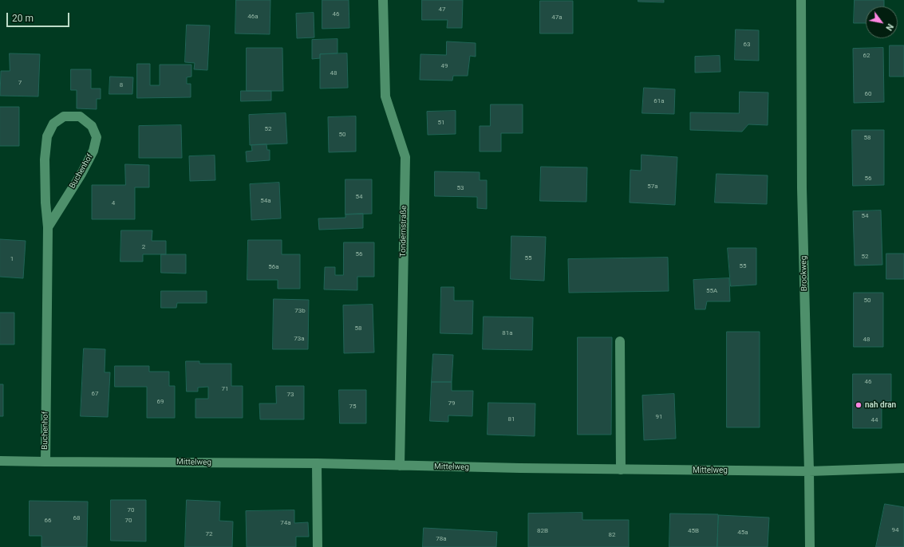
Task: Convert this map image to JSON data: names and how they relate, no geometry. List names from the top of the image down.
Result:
{
  "streets": {
    "street": [
      "Buchenhof",
      "Tondernstraße",
      "Brookweg",
      "Mittelweg"
    ]
  },
  "crossings": [
    ["Buchenhof", "Mittelweg"],
    ["Tondernstraße", "Mittelweg"],
    ["Brookweg", "Mittelweg"]
  ],
  "places": ["nah dran"],
  "house_numbers": [
    "47",
    "46",
    "46a",
    "47a",
    "63",
    "62",
    "49",
    "48",
    "7",
    "8",
    "60",
    "61a",
    "51",
    "52",
    "50",
    "58",
    "56",
    "57a",
    "53",
    "54",
    "54a",
    "4",
    "54",
    "2",
    "56",
    "52",
    "55",
    "1",
    "55",
    "56a",
    "55A",
    "50",
    "73b",
    "58",
    "81a",
    "73a",
    "48",
    "46",
    "71",
    "67",
    "73",
    "69",
    "79",
    "75",
    "91",
    "81",
    "44",
    "70",
    "68",
    "66",
    "70",
    "74a",
    "94",
    "82B",
    "45B",
    "45a",
    "72",
    "82",
    "78a"
  ],
  "scale_bar": "20 m",
  "north": "bottom right"
}
